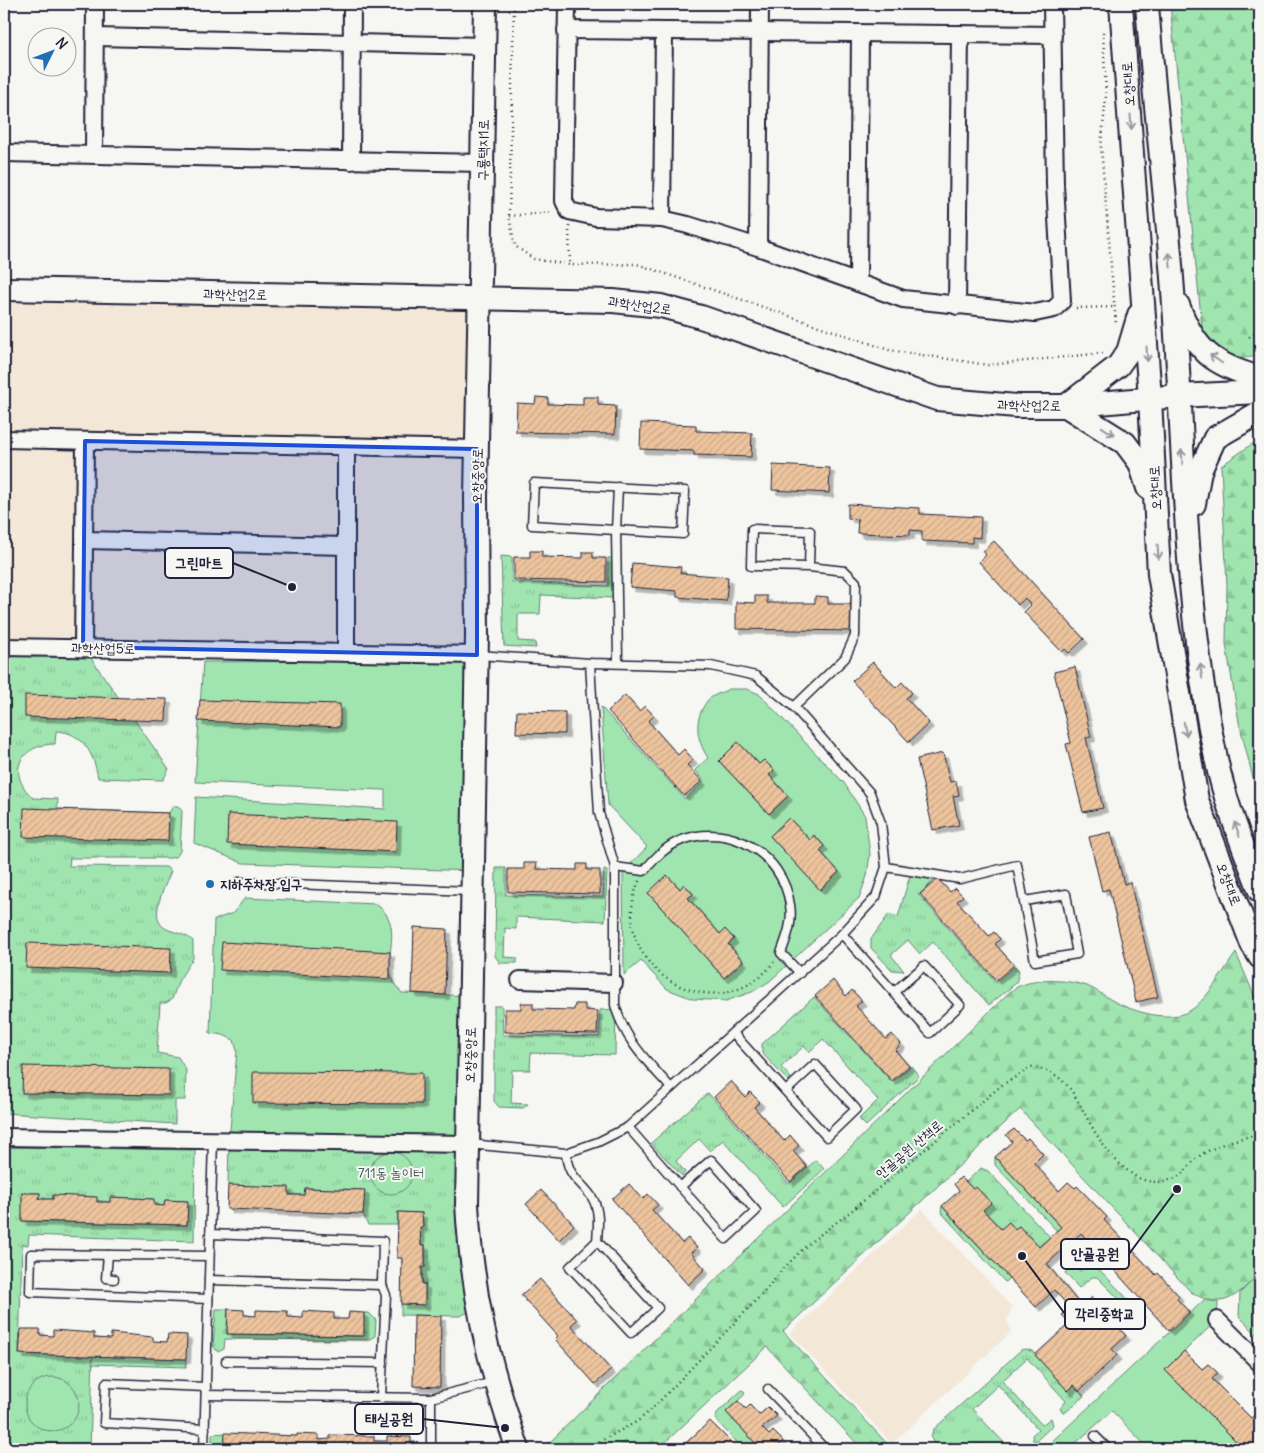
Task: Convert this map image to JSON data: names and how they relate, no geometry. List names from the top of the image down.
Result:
{
  "streets": {
    "street": [
      "오창대로",
      "구룡택지1로",
      "과학산업2로",
      "오창중앙로",
      "과학산업5로"
    ],
    "path": ["안골공원 산책로"]
  },
  "crossings": [
    ["오창대로", "과학산업2로"],
    ["구룡택지1로", "과학산업2로"],
    ["구룡택지1로", "오창중앙로"],
    ["과학산업2로", "오창중앙로"]
  ],
  "parks": ["711동 놀이터"],
  "places": [
    "그린마트",
    "지하주차장 입구",
    "안골공원",
    "각리중학교",
    "태실공원"
  ],
  "north": "top right"
}
